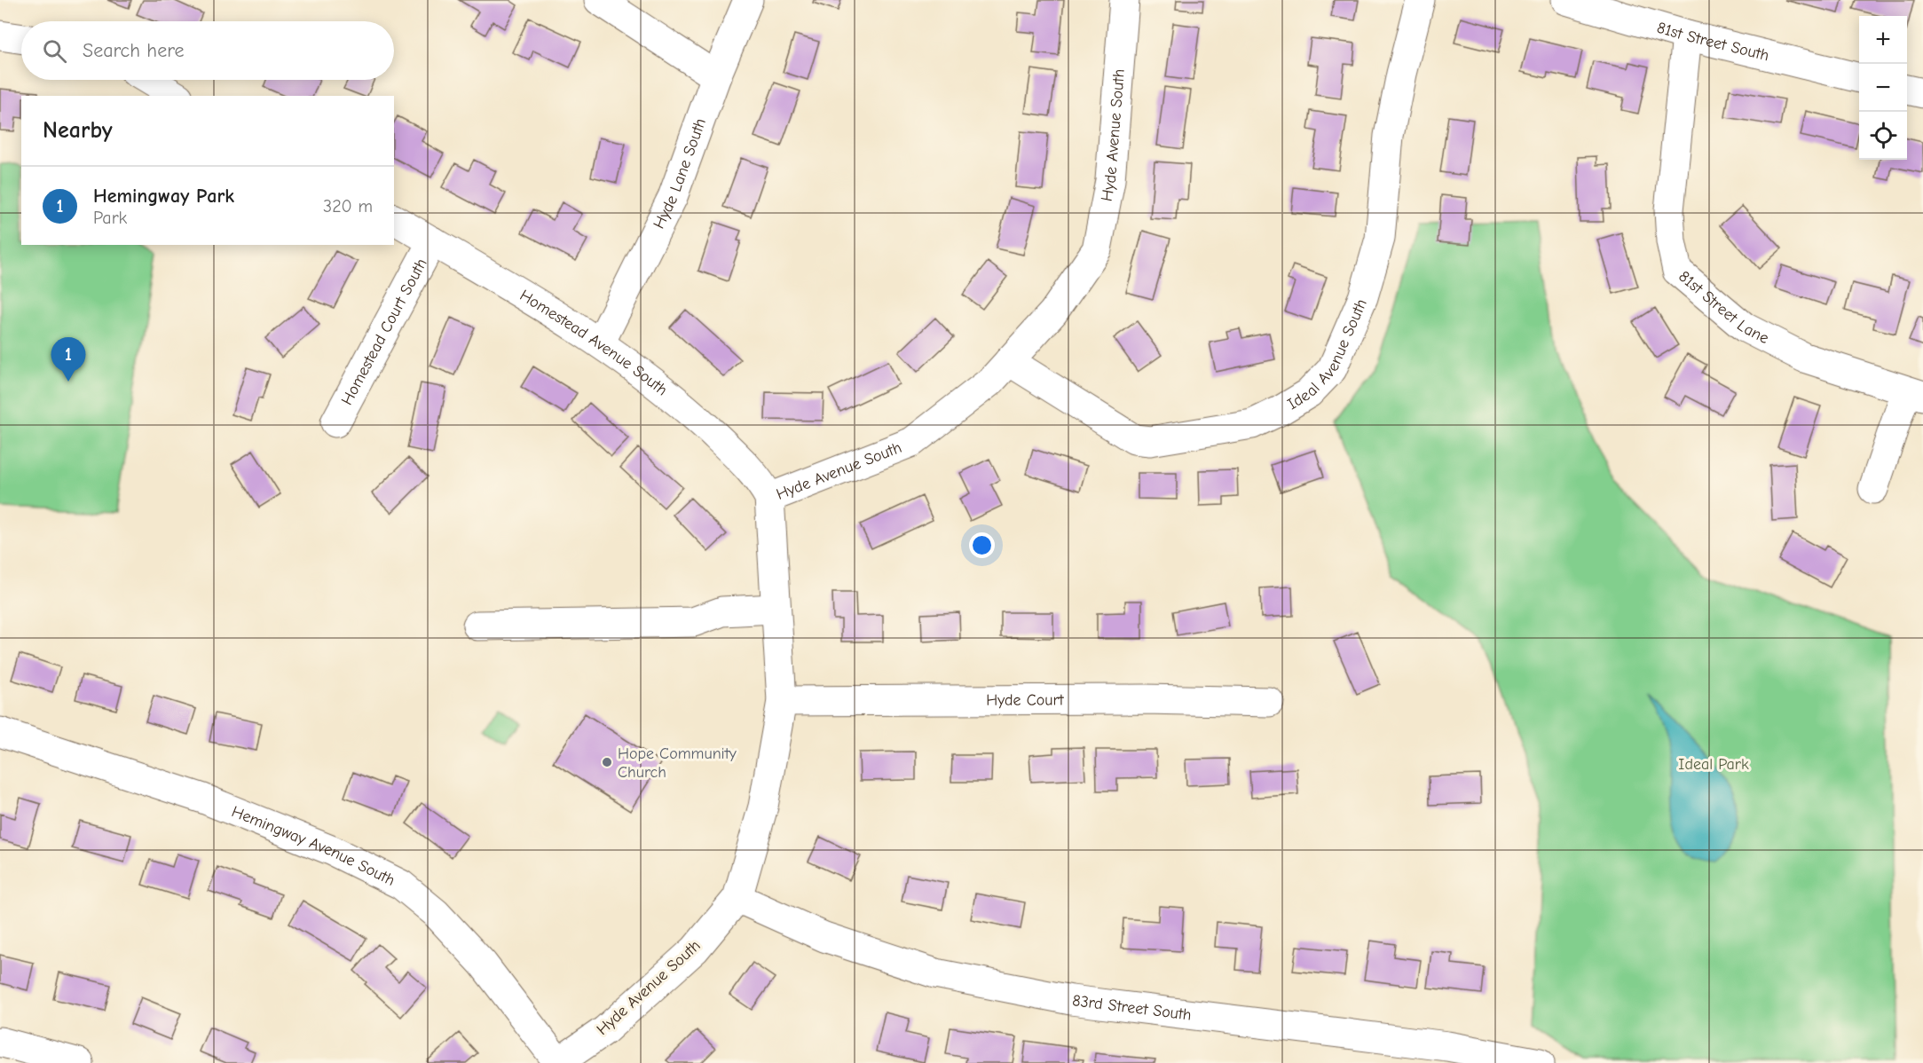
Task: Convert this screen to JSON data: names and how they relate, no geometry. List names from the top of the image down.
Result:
{
  "streets": {
    "street": [
      "81st Street South",
      "Hyde Avenue South",
      "Hyde Lane South",
      "81st Street Lane",
      "Homestead Court South",
      "Homestead Avenue South",
      "Ideal Avenue South",
      "Hyde Court",
      "Hemingway Avenue South",
      "83rd Street South"
    ]
  },
  "crossings": [
    ["81st Street South", "81st Street Lane"],
    ["Hyde Avenue South", "Homestead Avenue South"],
    ["Hyde Avenue South", "Ideal Avenue South"],
    ["Hyde Avenue South", "Hyde Court"],
    ["Hyde Avenue South", "Hemingway Avenue South"],
    ["Hyde Avenue South", "83rd Street South"],
    ["Hyde Lane South", "Homestead Avenue South"],
    ["Homestead Court South", "Homestead Avenue South"]
  ],
  "parks": ["Ideal Park"],
  "places": ["Hope Community Church"],
  "page": {
    "map_buttons": ["+", "−"],
    "search": "Search here",
    "heading": "Nearby",
    "list": [
      {
        "mark": "1",
        "name": "Hemingway Park",
        "note": "Park",
        "value": "320 m"
      }
    ],
    "pins": "1"
  }
}
